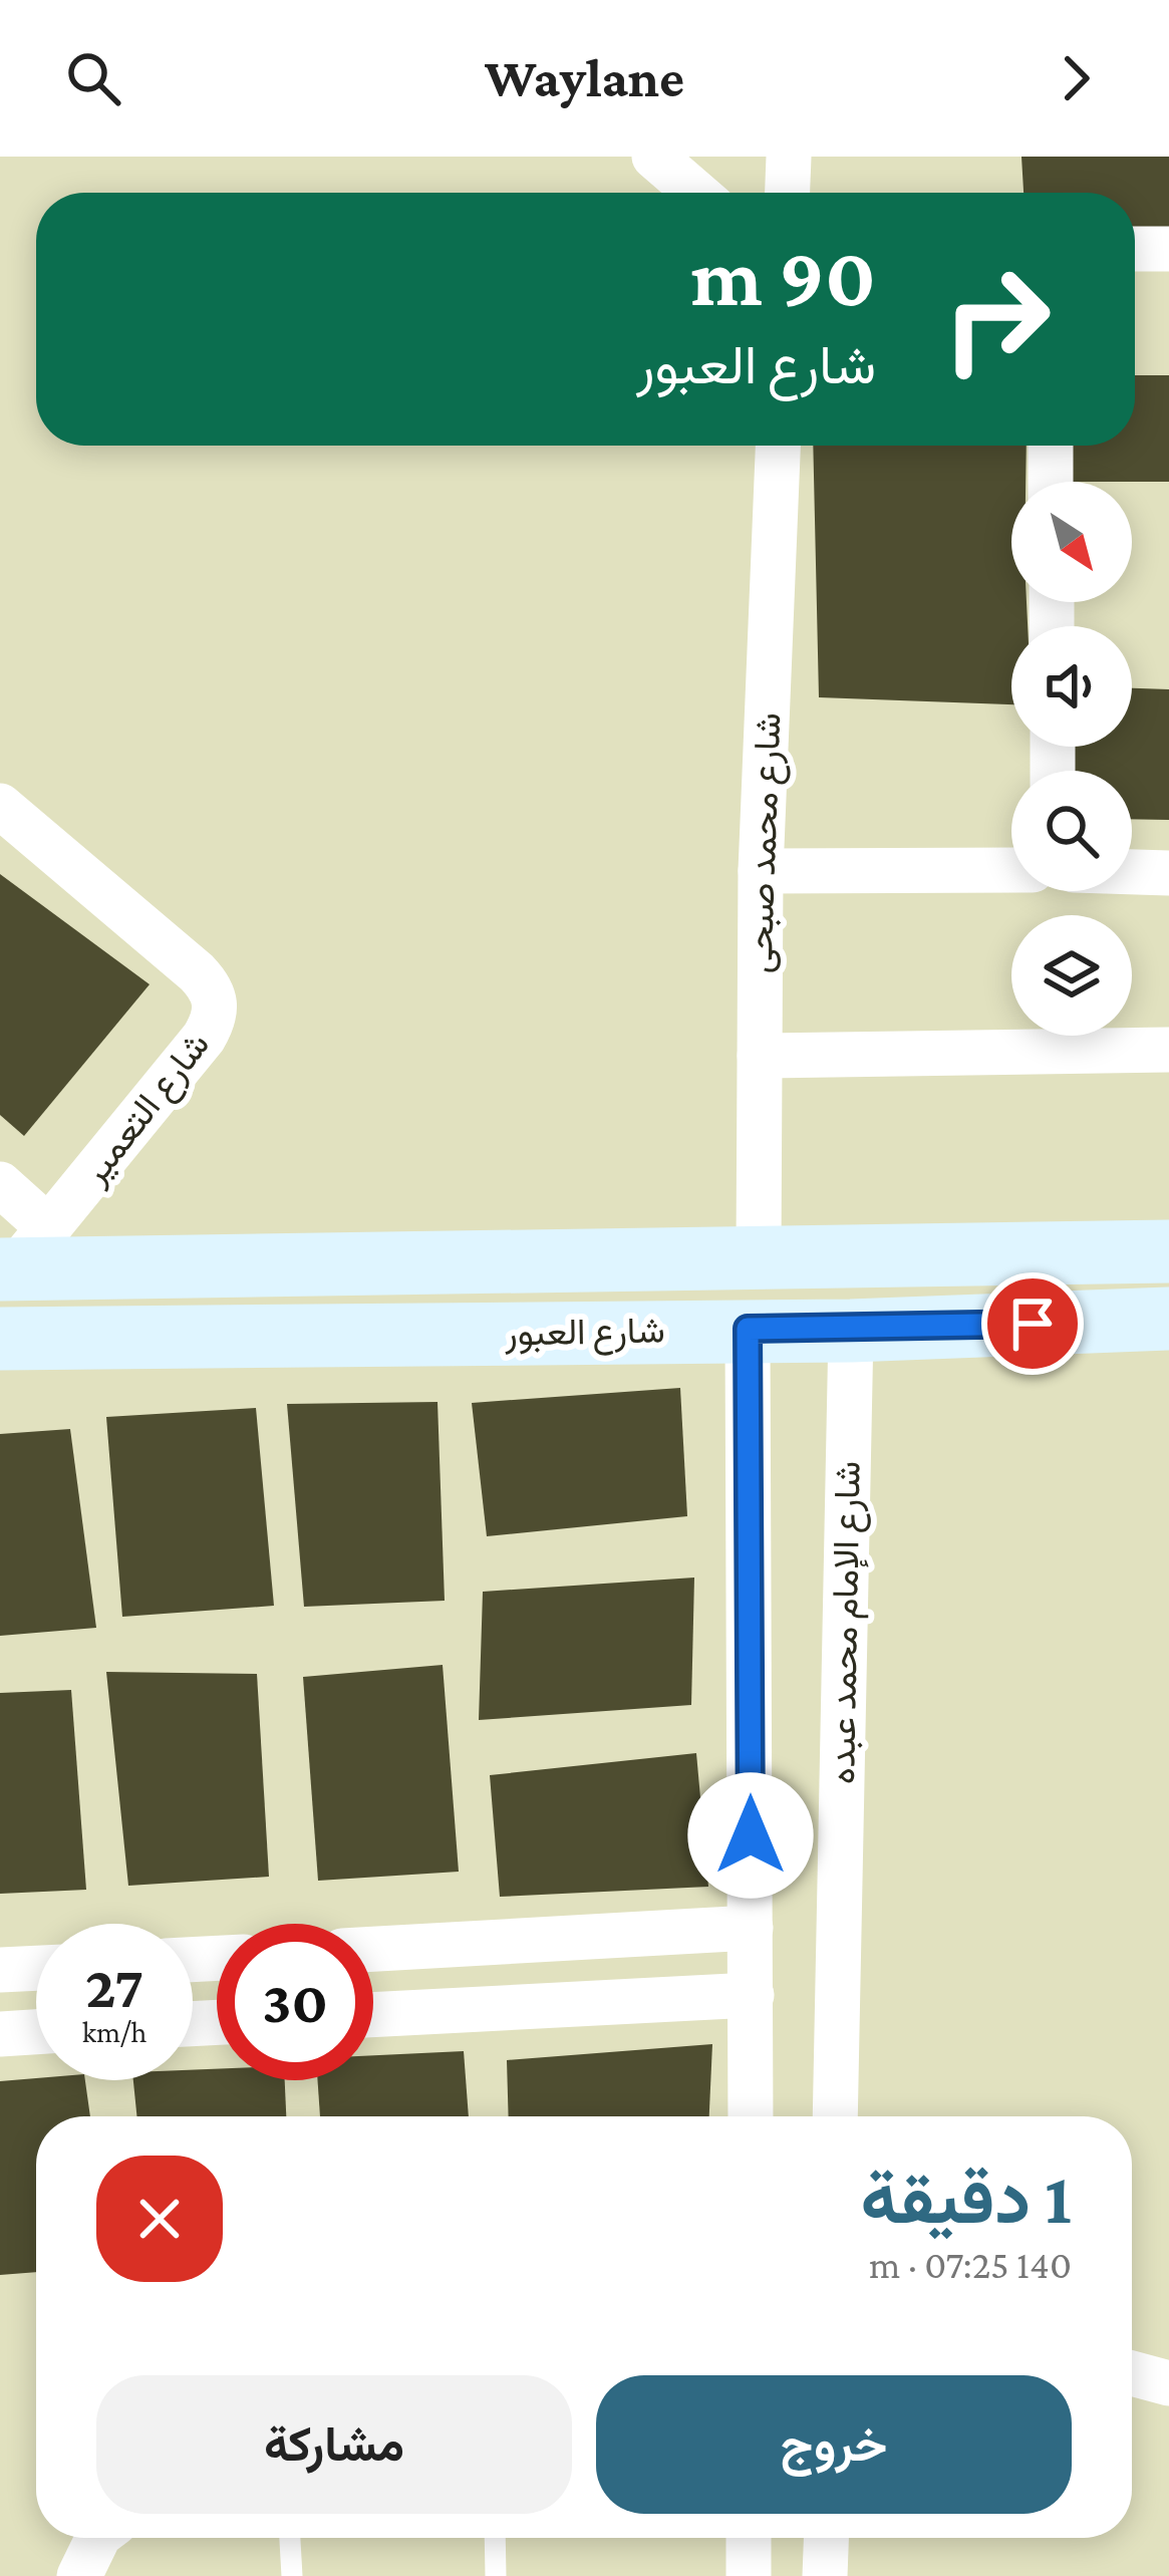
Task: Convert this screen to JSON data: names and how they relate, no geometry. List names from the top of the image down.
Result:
{
  "streets": {
    "street": [
      "شارع محمد صبحى",
      "شارع التعمير",
      "شارع العبور",
      "شارع الإمام محمد عبده"
    ]
  },
  "crossings": [
    ["شارع محمد صبحى", "شارع العبور"],
    ["شارع التعمير", "شارع العبور"],
    ["شارع العبور", "شارع الإمام محمد عبده"]
  ],
  "north": "bottom right",
  "page": {
    "header": "Waylane",
    "turn": ["90 m", "شارع العبور"],
    "speed": "27 km/h",
    "limit": "30",
    "heading": ["1 دقيقة", "140 m · 07:25"],
    "buttons": ["خروج", "مشاركة"]
  }
}
